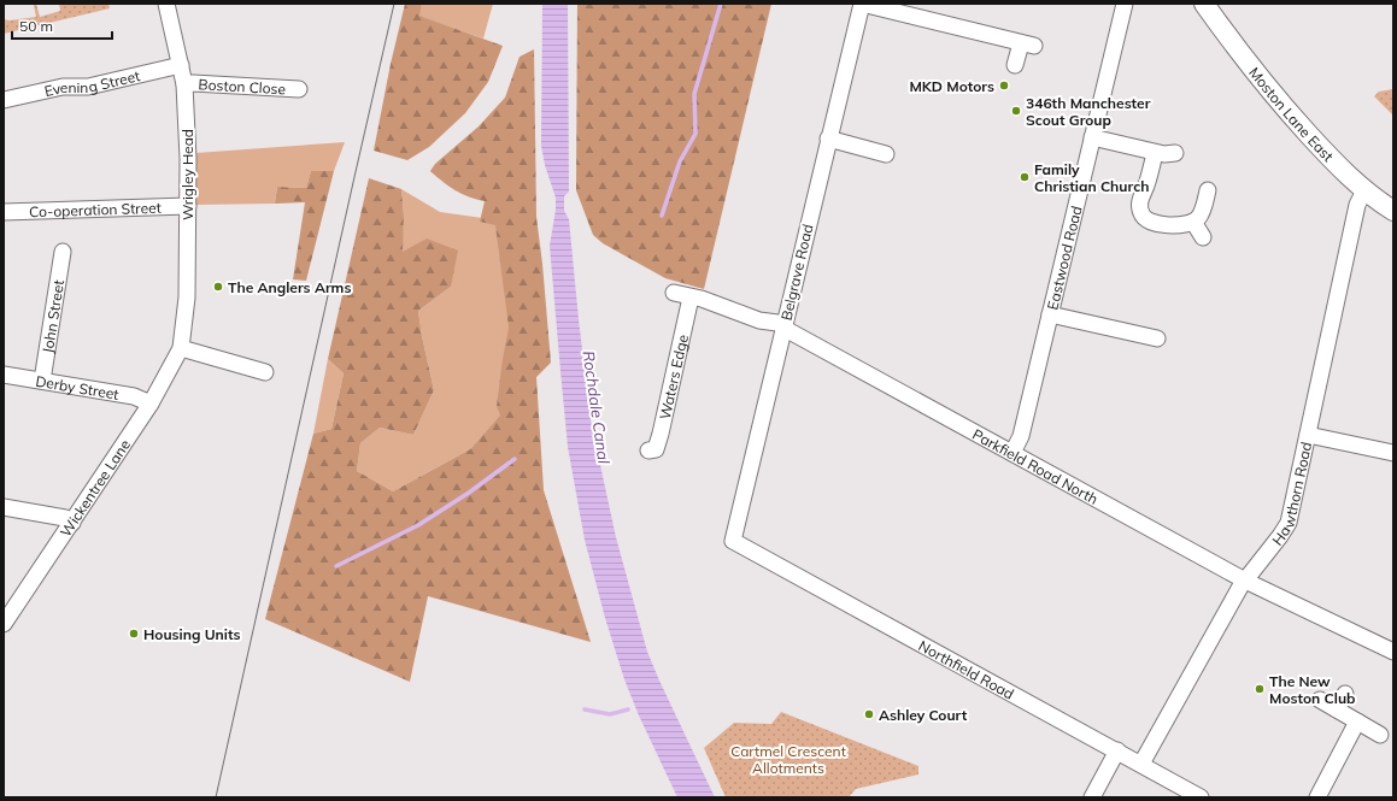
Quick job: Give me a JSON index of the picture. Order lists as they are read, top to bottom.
{
  "streets": {
    "street": [
      "Evening Street",
      "Boston Close",
      "Moston Lane East",
      "Wrigley Head",
      "Co-operation Street",
      "Eastwood Road",
      "Belgrave Road",
      "John Street",
      "Waters Edge",
      "Derby Street",
      "Parkfield Road North",
      "Wickentree Lane",
      "Hawthorn Road",
      "Northfield Road"
    ]
  },
  "crossings": [
    ["Evening Street", "Wrigley Head"],
    ["Boston Close", "Wrigley Head"],
    ["Moston Lane East", "Hawthorn Road"],
    ["Wrigley Head", "Co-operation Street"],
    ["Wrigley Head", "Wickentree Lane"],
    ["Eastwood Road", "Parkfield Road North"],
    ["Belgrave Road", "Parkfield Road North"],
    ["Belgrave Road", "Northfield Road"],
    ["John Street", "Derby Street"],
    ["Waters Edge", "Parkfield Road North"],
    ["Derby Street", "Wickentree Lane"],
    ["Parkfield Road North", "Hawthorn Road"],
    ["Hawthorn Road", "Northfield Road"]
  ],
  "water": ["Rochdale Canal"],
  "parks": ["Cartmel Crescent Allotments"],
  "places": [
    "MKD Motors",
    "346th Manchester Scout Group",
    "Family Christian Church",
    "The Anglers Arms",
    "Housing Units",
    "The New Moston Club",
    "Ashley Court"
  ],
  "scale_bar": "50 m"
}
